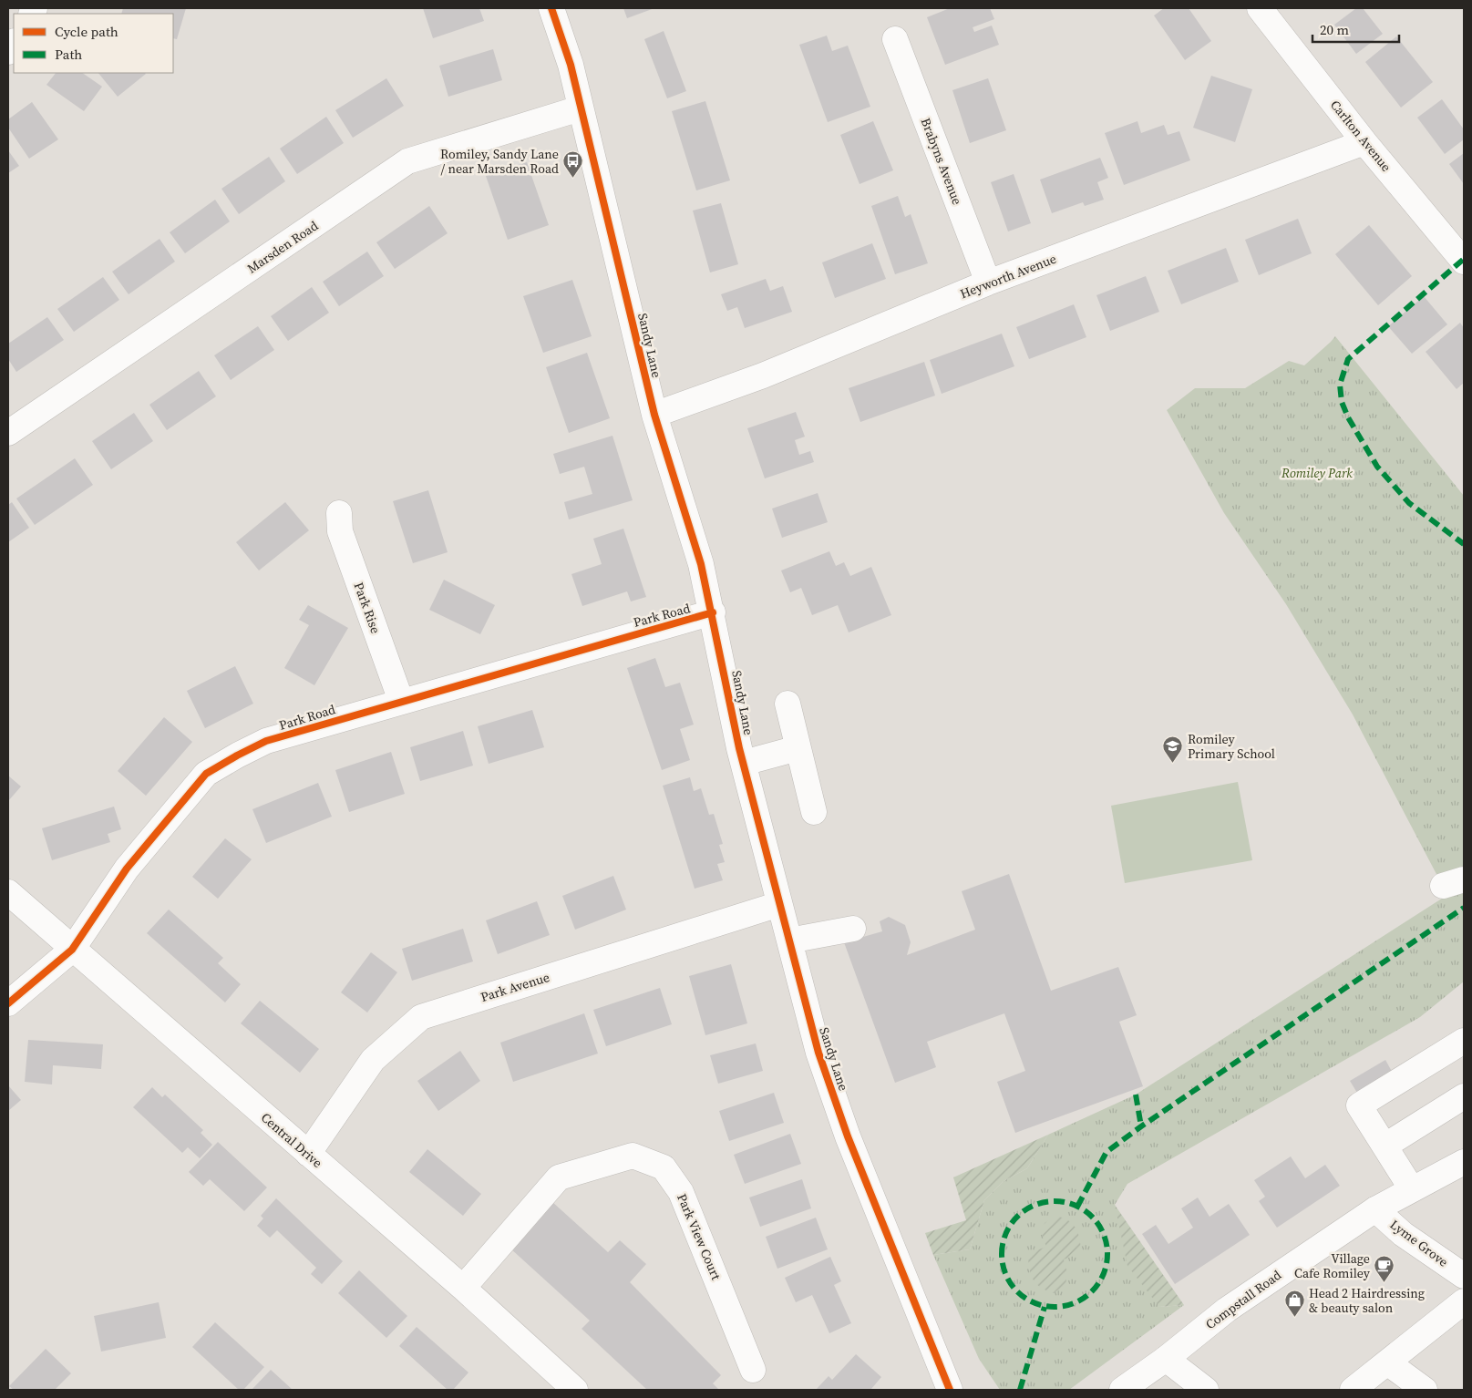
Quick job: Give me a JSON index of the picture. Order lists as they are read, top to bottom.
{
  "streets": {
    "street": [
      "Carlton Avenue",
      "Brabyns Avenue",
      "Marsden Road",
      "Heyworth Avenue",
      "Sandy Lane",
      "Park Rise",
      "Park Road",
      "Park Avenue",
      "Central Drive",
      "Park View Court",
      "Lyme Grove",
      "Compstall Road"
    ]
  },
  "crossings": [
    ["Carlton Avenue", "Heyworth Avenue"],
    ["Brabyns Avenue", "Heyworth Avenue"],
    ["Marsden Road", "Sandy Lane"],
    ["Heyworth Avenue", "Sandy Lane"],
    ["Sandy Lane", "Park Road"],
    ["Sandy Lane", "Park Avenue"],
    ["Park Rise", "Park Road"],
    ["Park Road", "Central Drive"],
    ["Park Avenue", "Central Drive"],
    ["Central Drive", "Park View Court"],
    ["Lyme Grove", "Compstall Road"]
  ],
  "parks": ["Romiley Park"],
  "places": {
    "bus stop": ["Romiley, Sandy Lane / near Marsden Road"],
    "school or university": ["Romiley Primary School"],
    "cafe": ["Village Cafe Romiley"],
    "shop": ["Head 2 Hairdressing & beauty salon"]
  },
  "legend": ["Cycle path", "Path"],
  "scale_bar": "20 m"
}
